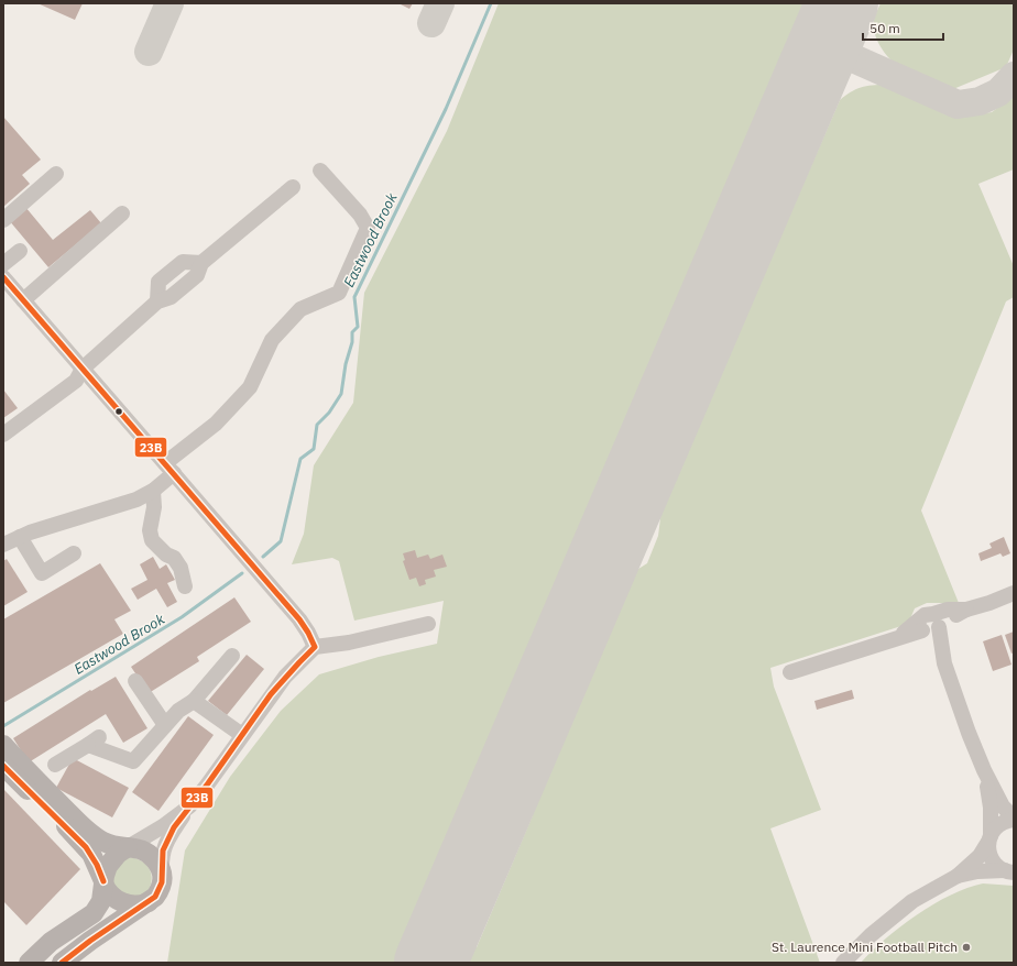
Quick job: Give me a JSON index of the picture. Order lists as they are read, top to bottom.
{
  "water": ["Eastwood Brook"],
  "places": ["St. Laurence Mini Football Pitch"],
  "lines": ["transit line 23B"],
  "scale_bar": "50 m"
}
